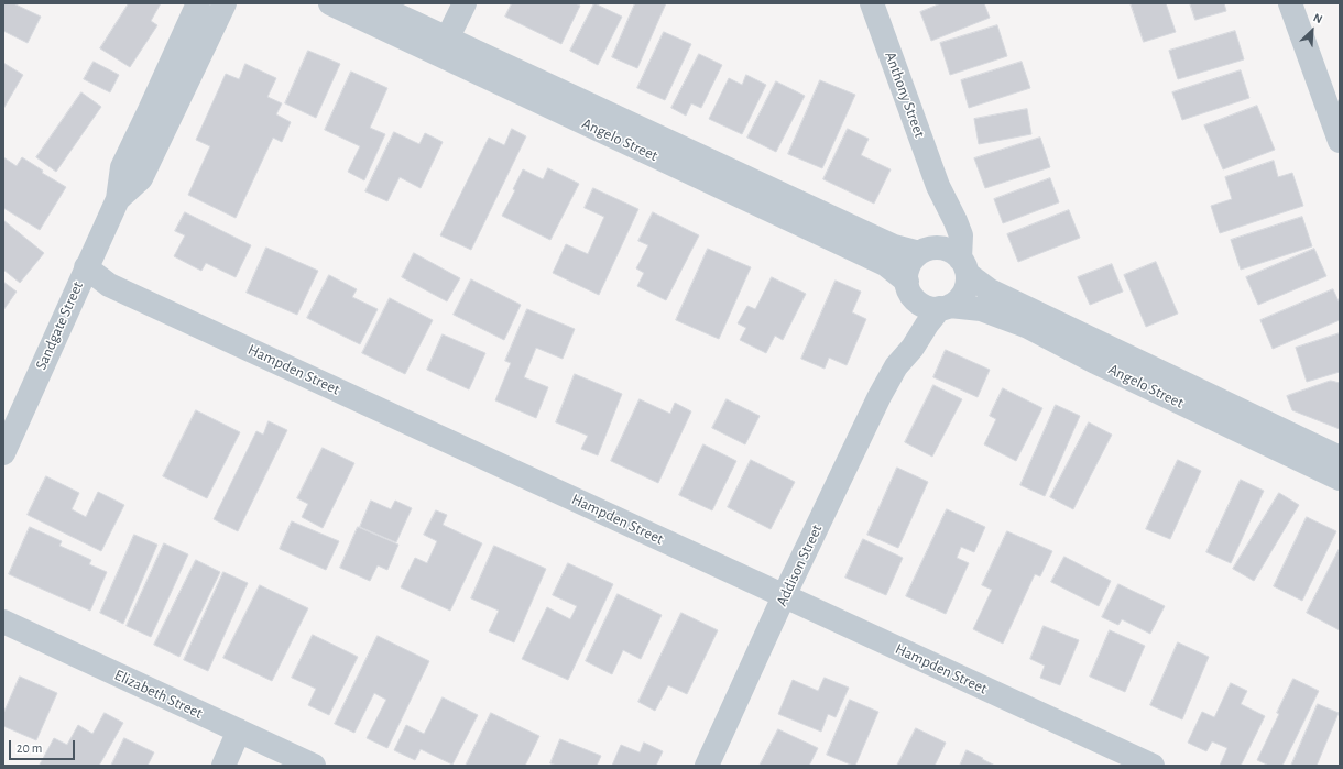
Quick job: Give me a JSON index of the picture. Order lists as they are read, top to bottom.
{
  "streets": {
    "street": [
      "Anthony Street",
      "Angelo Street",
      "Sandgate Street",
      "Hampden Street",
      "Addison Street",
      "Elizabeth Street"
    ]
  },
  "crossings": [
    ["Anthony Street", "Angelo Street"],
    ["Anthony Street", "Addison Street"],
    ["Angelo Street", "Addison Street"],
    ["Sandgate Street", "Hampden Street"],
    ["Hampden Street", "Addison Street"]
  ],
  "scale_bar": "20 m",
  "north": "top right"
}
